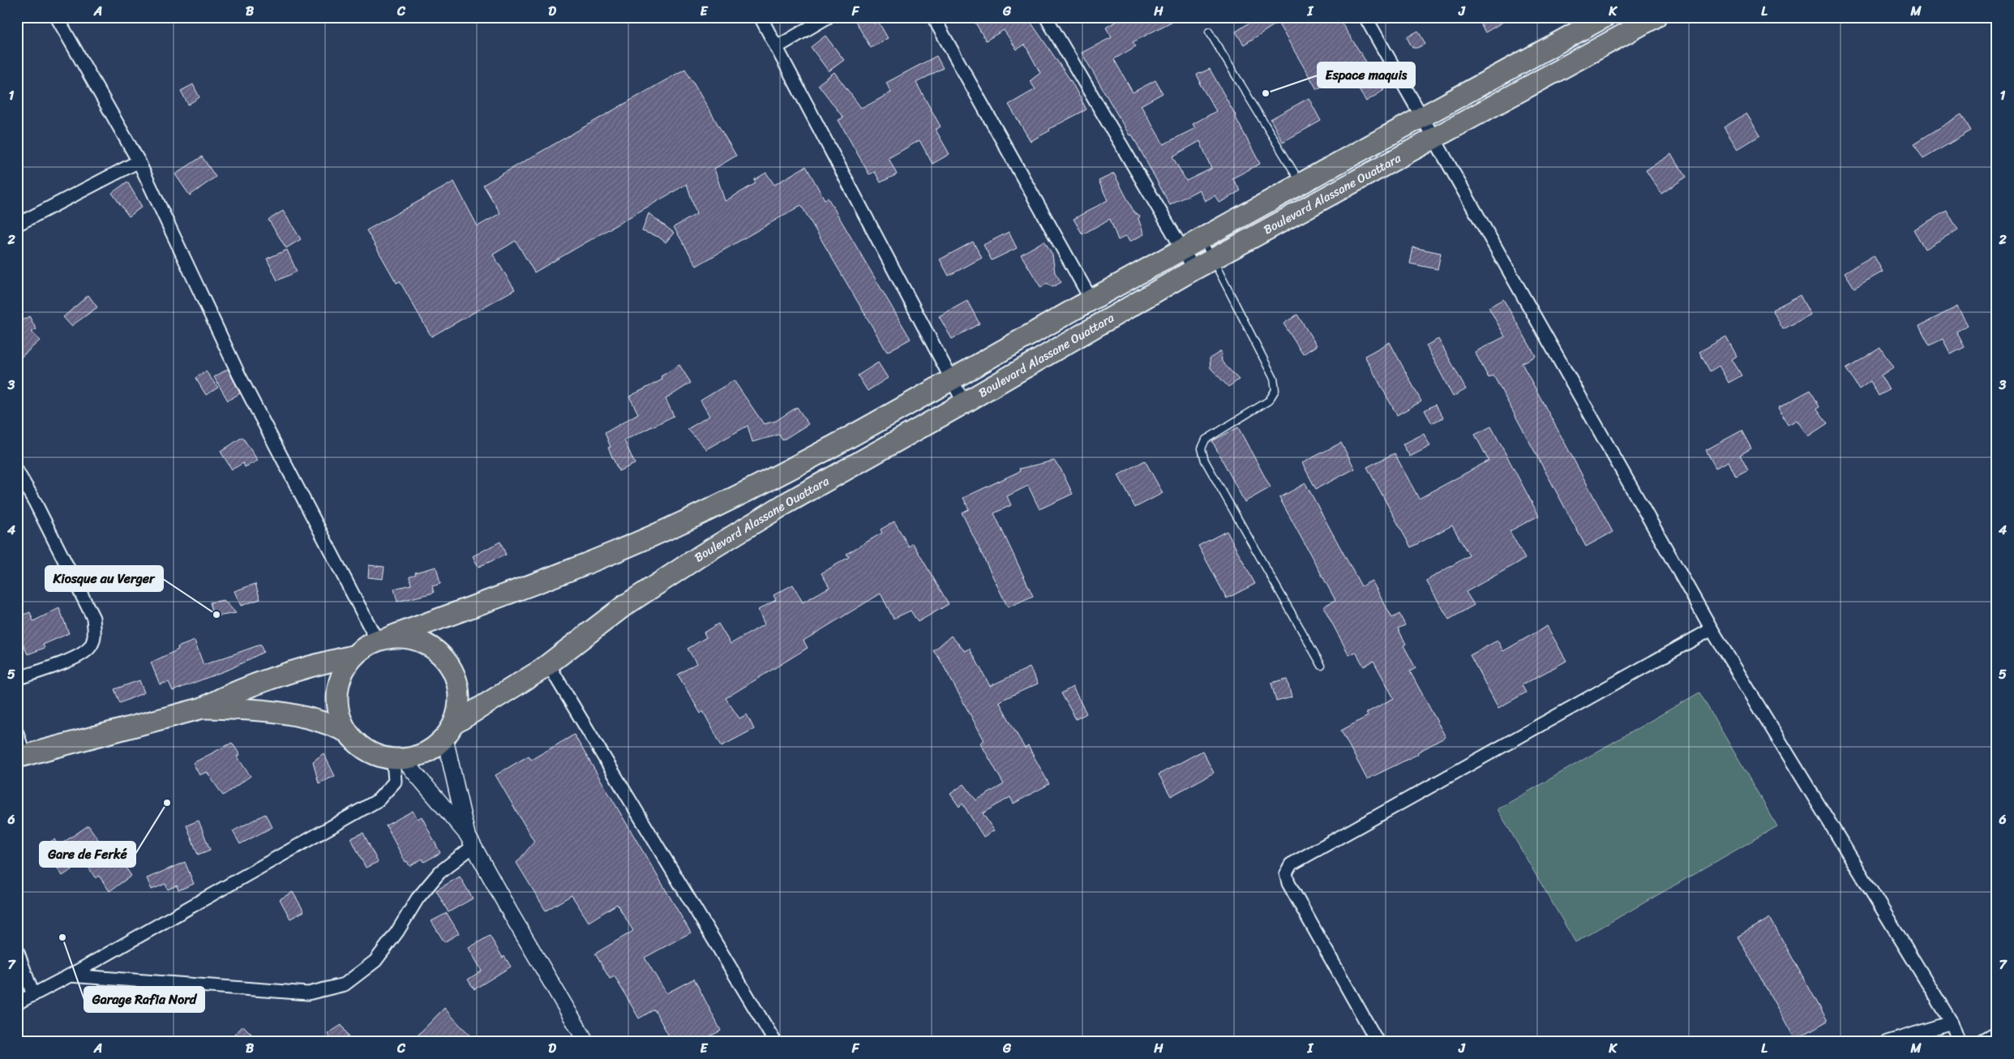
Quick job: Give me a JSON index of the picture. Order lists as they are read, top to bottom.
{
  "streets": {
    "main road": ["Boulevard Alassane Ouattara"]
  },
  "places": [
    "Espace maquis",
    "Kiosque au Verger",
    "Gare de Ferké",
    "Garage Rafia Nord"
  ],
  "grid": {
    "columns": [
      "A",
      "B",
      "C",
      "D",
      "E",
      "F",
      "G",
      "H",
      "I",
      "J",
      "K",
      "L",
      "M"
    ],
    "rows": [
      "1",
      "2",
      "3",
      "4",
      "5",
      "6",
      "7"
    ]
  }
}
